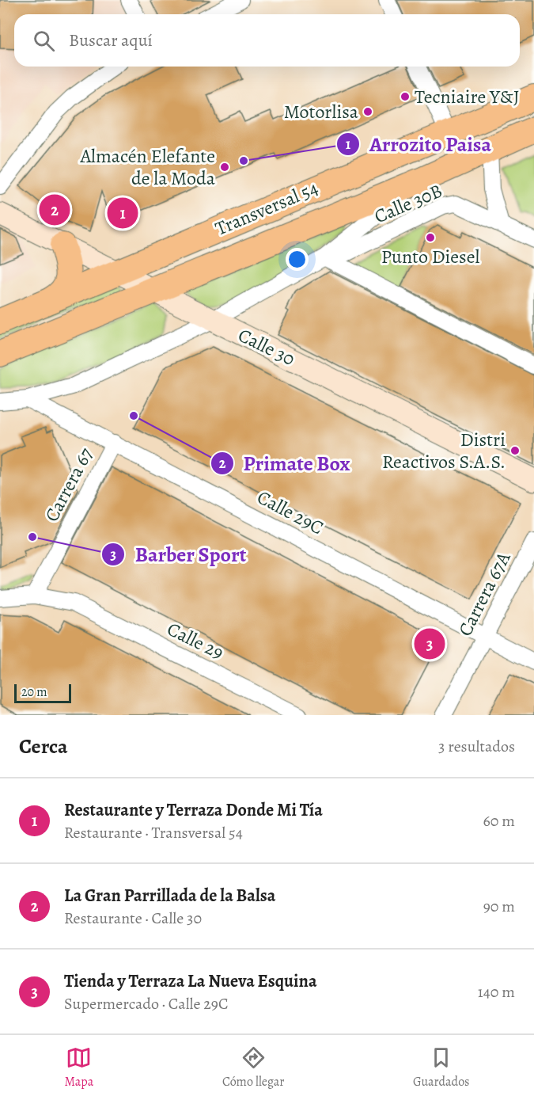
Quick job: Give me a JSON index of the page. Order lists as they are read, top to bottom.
{
  "streets": {
    "main road": ["Transversal 54"],
    "street": [
      "Calle 30B",
      "Calle 30",
      "Carrera 67",
      "Calle 29C",
      "Carrera 67A",
      "Calle 29"
    ]
  },
  "crossings": [
    ["Calle 30B", "Transversal 54"],
    ["Transversal 54", "Calle 30"],
    ["Transversal 54", "Calle 29C"],
    ["Carrera 67", "Calle 29C"],
    ["Carrera 67", "Calle 29"],
    ["Calle 29C", "Carrera 67A"]
  ],
  "places": [
    "Tecniaire Y&J",
    "Motorlisa",
    "Arrozito Paisa",
    "Almacén Elefante de la Moda",
    "Punto Diesel",
    "Primate Box",
    "Distri Reactivos S.A.S.",
    "Barber Sport"
  ],
  "scale_bar": "20 m",
  "page": {
    "search": "Buscar aquí",
    "pins": ["2", "1", "3"],
    "scale": "20 m",
    "heading": ["Cerca", "3 resultados"],
    "list": [
      {
        "mark": "1",
        "name": "Restaurante y Terraza Donde Mi Tía",
        "note": "Restaurante · Transversal 54",
        "value": "60 m"
      },
      {
        "mark": "2",
        "name": "La Gran Parrillada de la Balsa",
        "note": "Restaurante · Calle 30",
        "value": "90 m"
      },
      {
        "mark": "3",
        "name": "Tienda y Terraza La Nueva Esquina",
        "note": "Supermercado · Calle 29C",
        "value": "140 m"
      }
    ],
    "nav": ["Mapa", "Cómo llegar", "Guardados"]
  }
}
